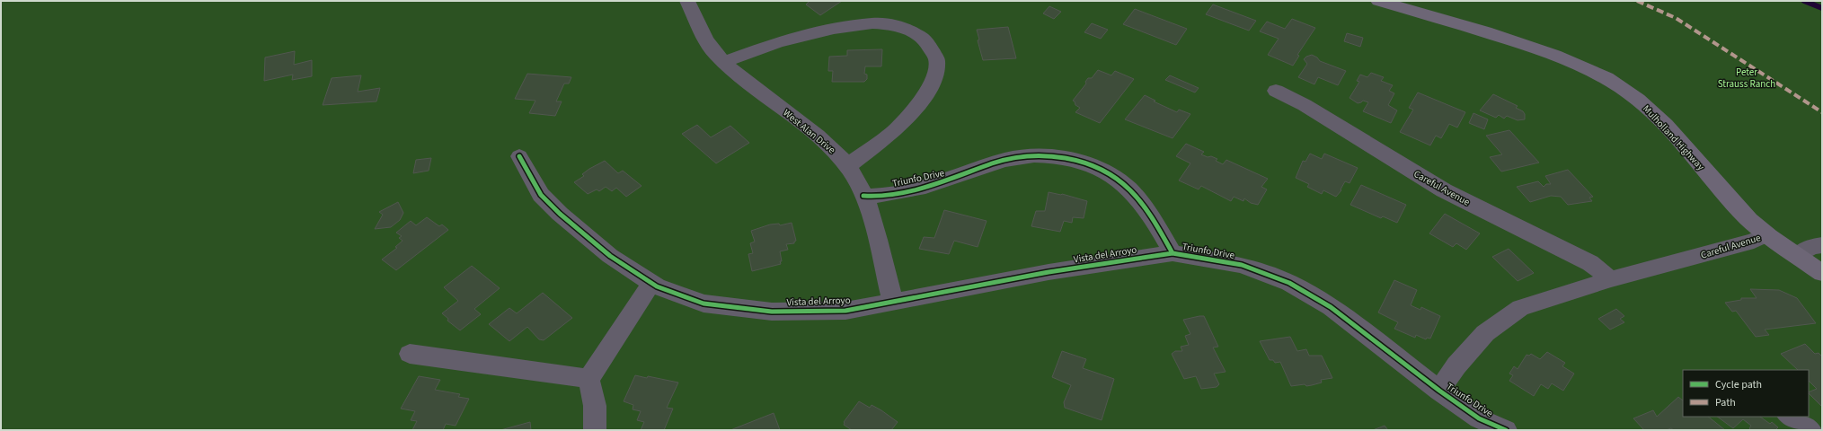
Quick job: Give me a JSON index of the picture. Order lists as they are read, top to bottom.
{
  "streets": {
    "main road": ["Mulholland Highway"],
    "street": [
      "West Alan Drive",
      "Triunfo Drive",
      "Careful Avenue",
      "Vista del Arroyo"
    ]
  },
  "crossings": [
    ["West Alan Drive", "Triunfo Drive"],
    ["West Alan Drive", "Vista del Arroyo"],
    ["Mulholland Highway", "Careful Avenue"],
    ["Triunfo Drive", "Careful Avenue"],
    ["Triunfo Drive", "Vista del Arroyo"]
  ],
  "parks": ["Peter Strauss Ranch"],
  "legend": ["Cycle path", "Path"]
}
